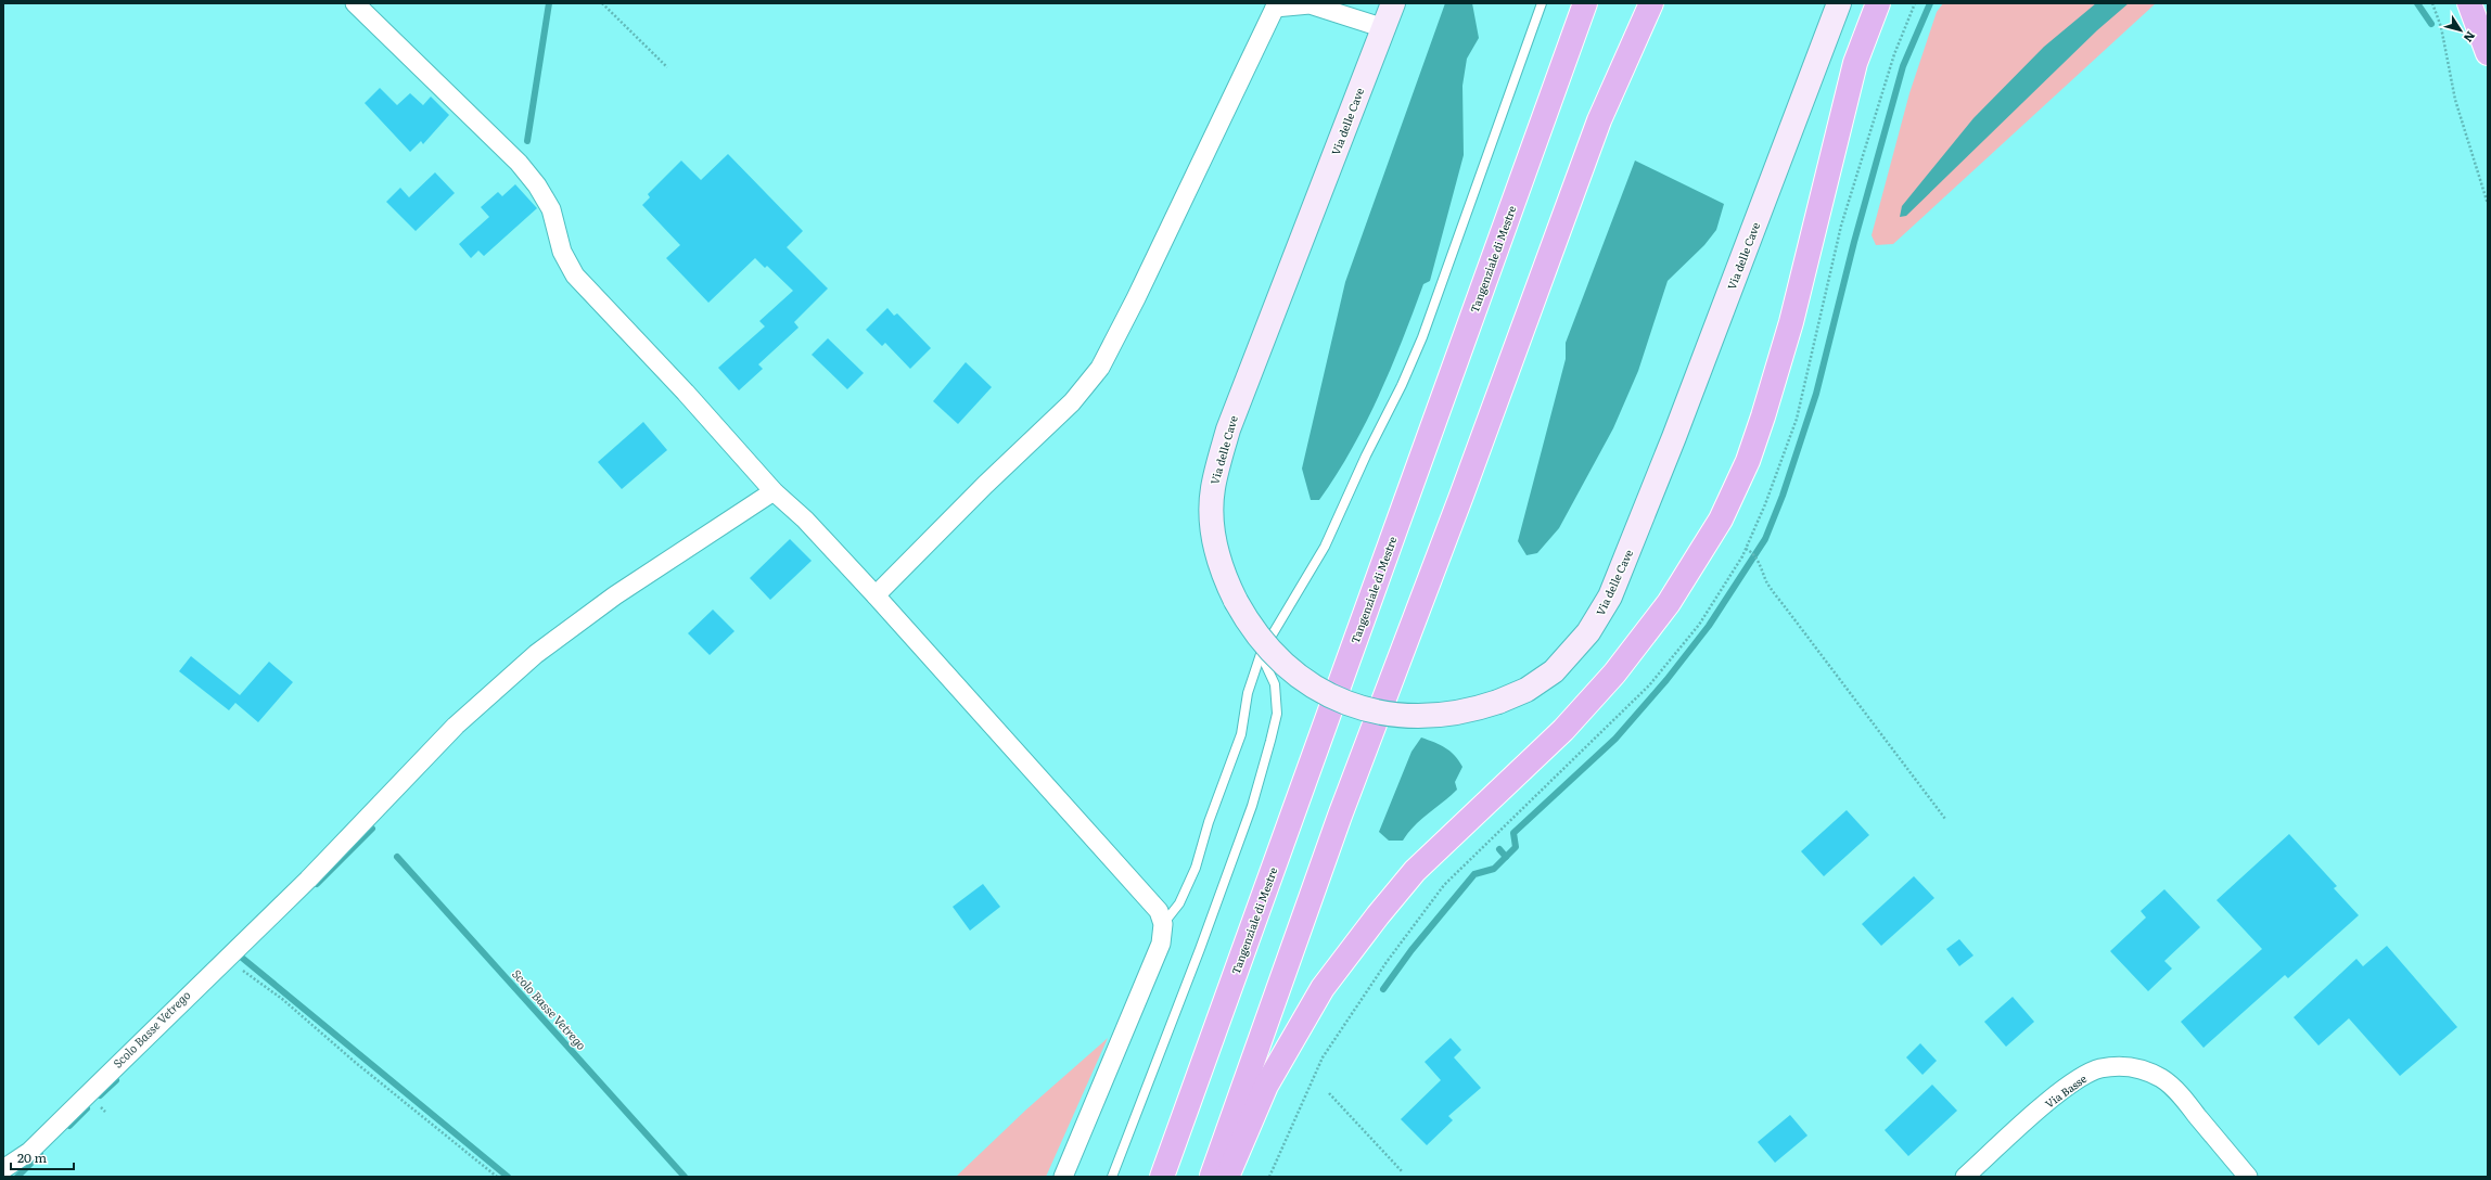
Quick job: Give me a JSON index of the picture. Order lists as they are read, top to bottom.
{
  "streets": {
    "highway": ["Tangenziale di Mestre"],
    "main road": ["Via delle Cave"],
    "street": ["Via Basse"]
  },
  "water": ["Scolo Basse Vetrego"],
  "scale_bar": "20 m",
  "north": "bottom right"
}
